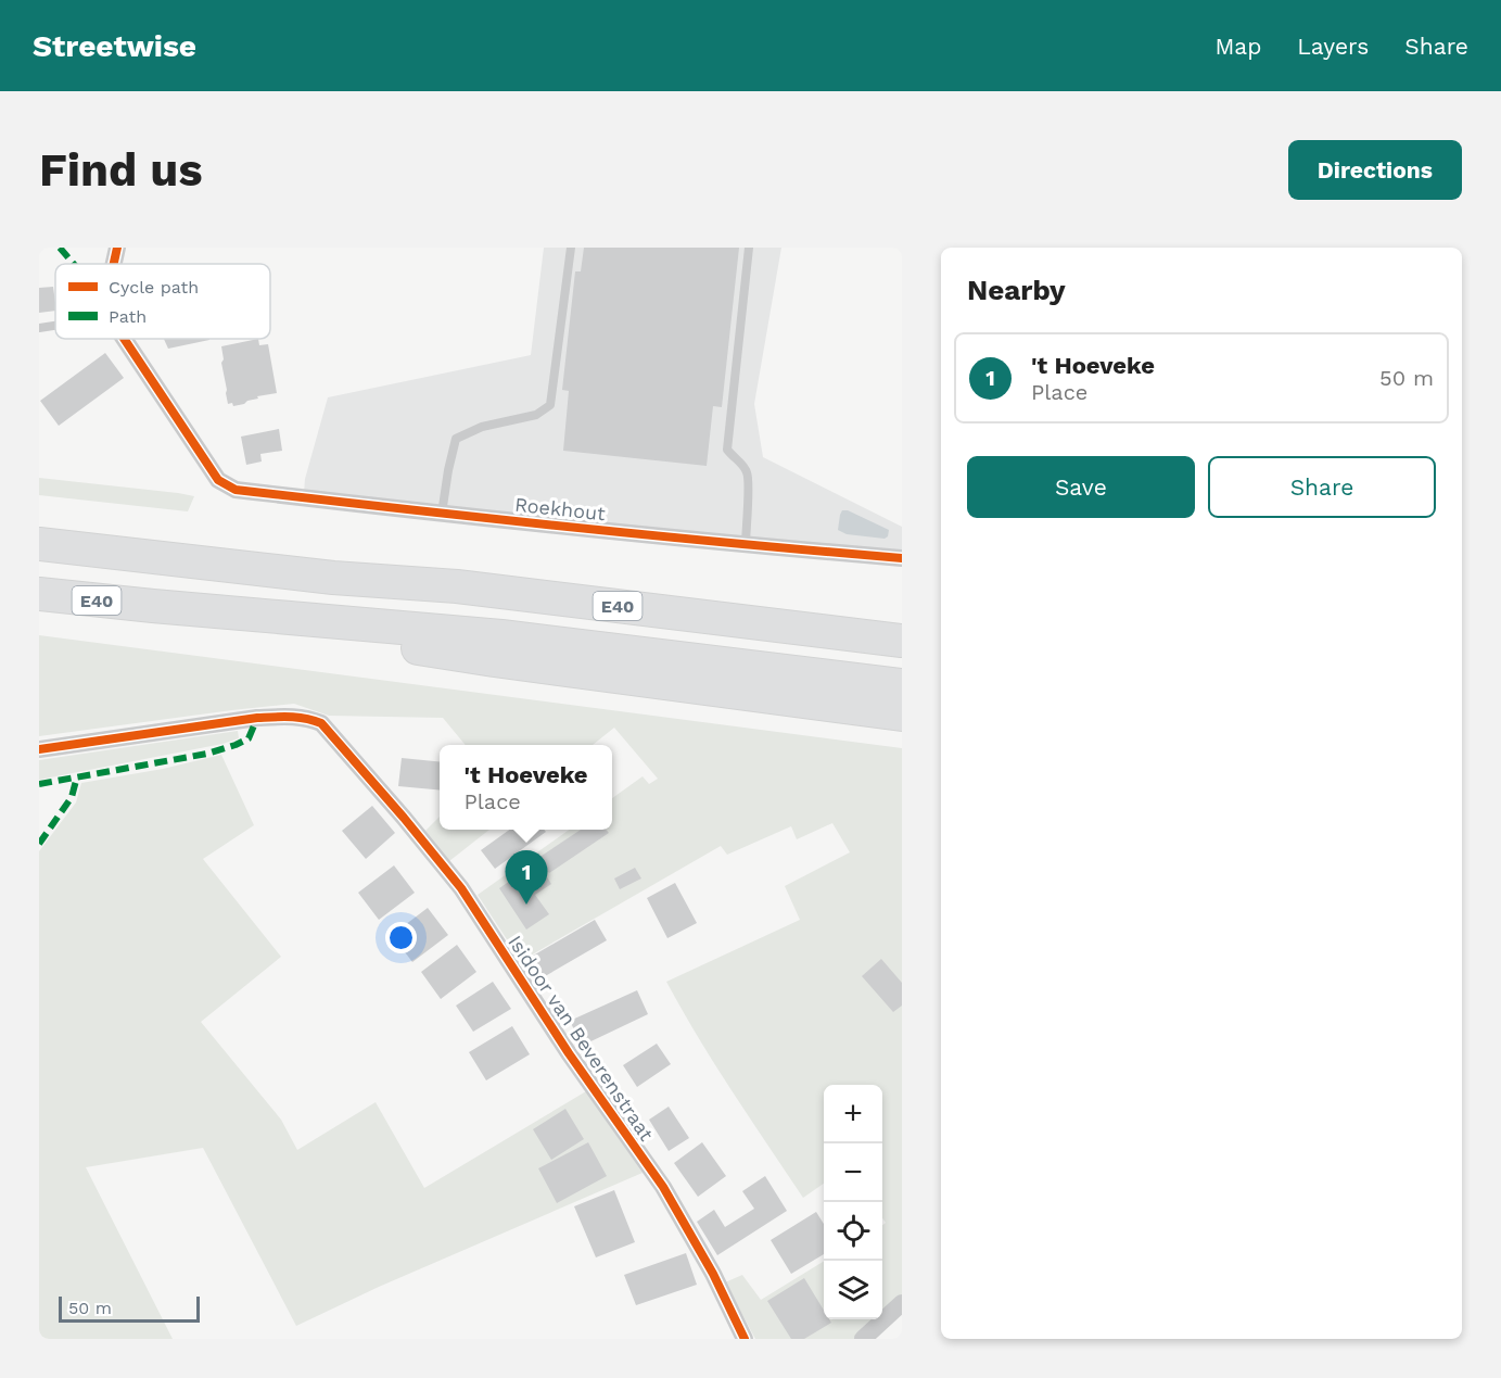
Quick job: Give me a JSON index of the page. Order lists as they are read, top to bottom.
{
  "streets": {
    "highway": ["E40"],
    "street": ["Roekhout", "Isidoor van Beverenstraat"]
  },
  "legend": ["Cycle path", "Path"],
  "scale_bar": "50 m",
  "page": {
    "header": "Streetwise",
    "nav": ["Map", "Layers", "Share"],
    "buttons": [
      "Directions",
      ["Save", "Share"]
    ],
    "title": "Find us",
    "heading": "Nearby",
    "list": [
      {
        "mark": "1",
        "name": "'t Hoeveke",
        "note": "Place",
        "value": "50 m"
      }
    ],
    "popup": ["'t Hoeveke", "Place"],
    "pins": "1",
    "map_buttons": ["+", "−"],
    "scale": "50 m"
  }
}
